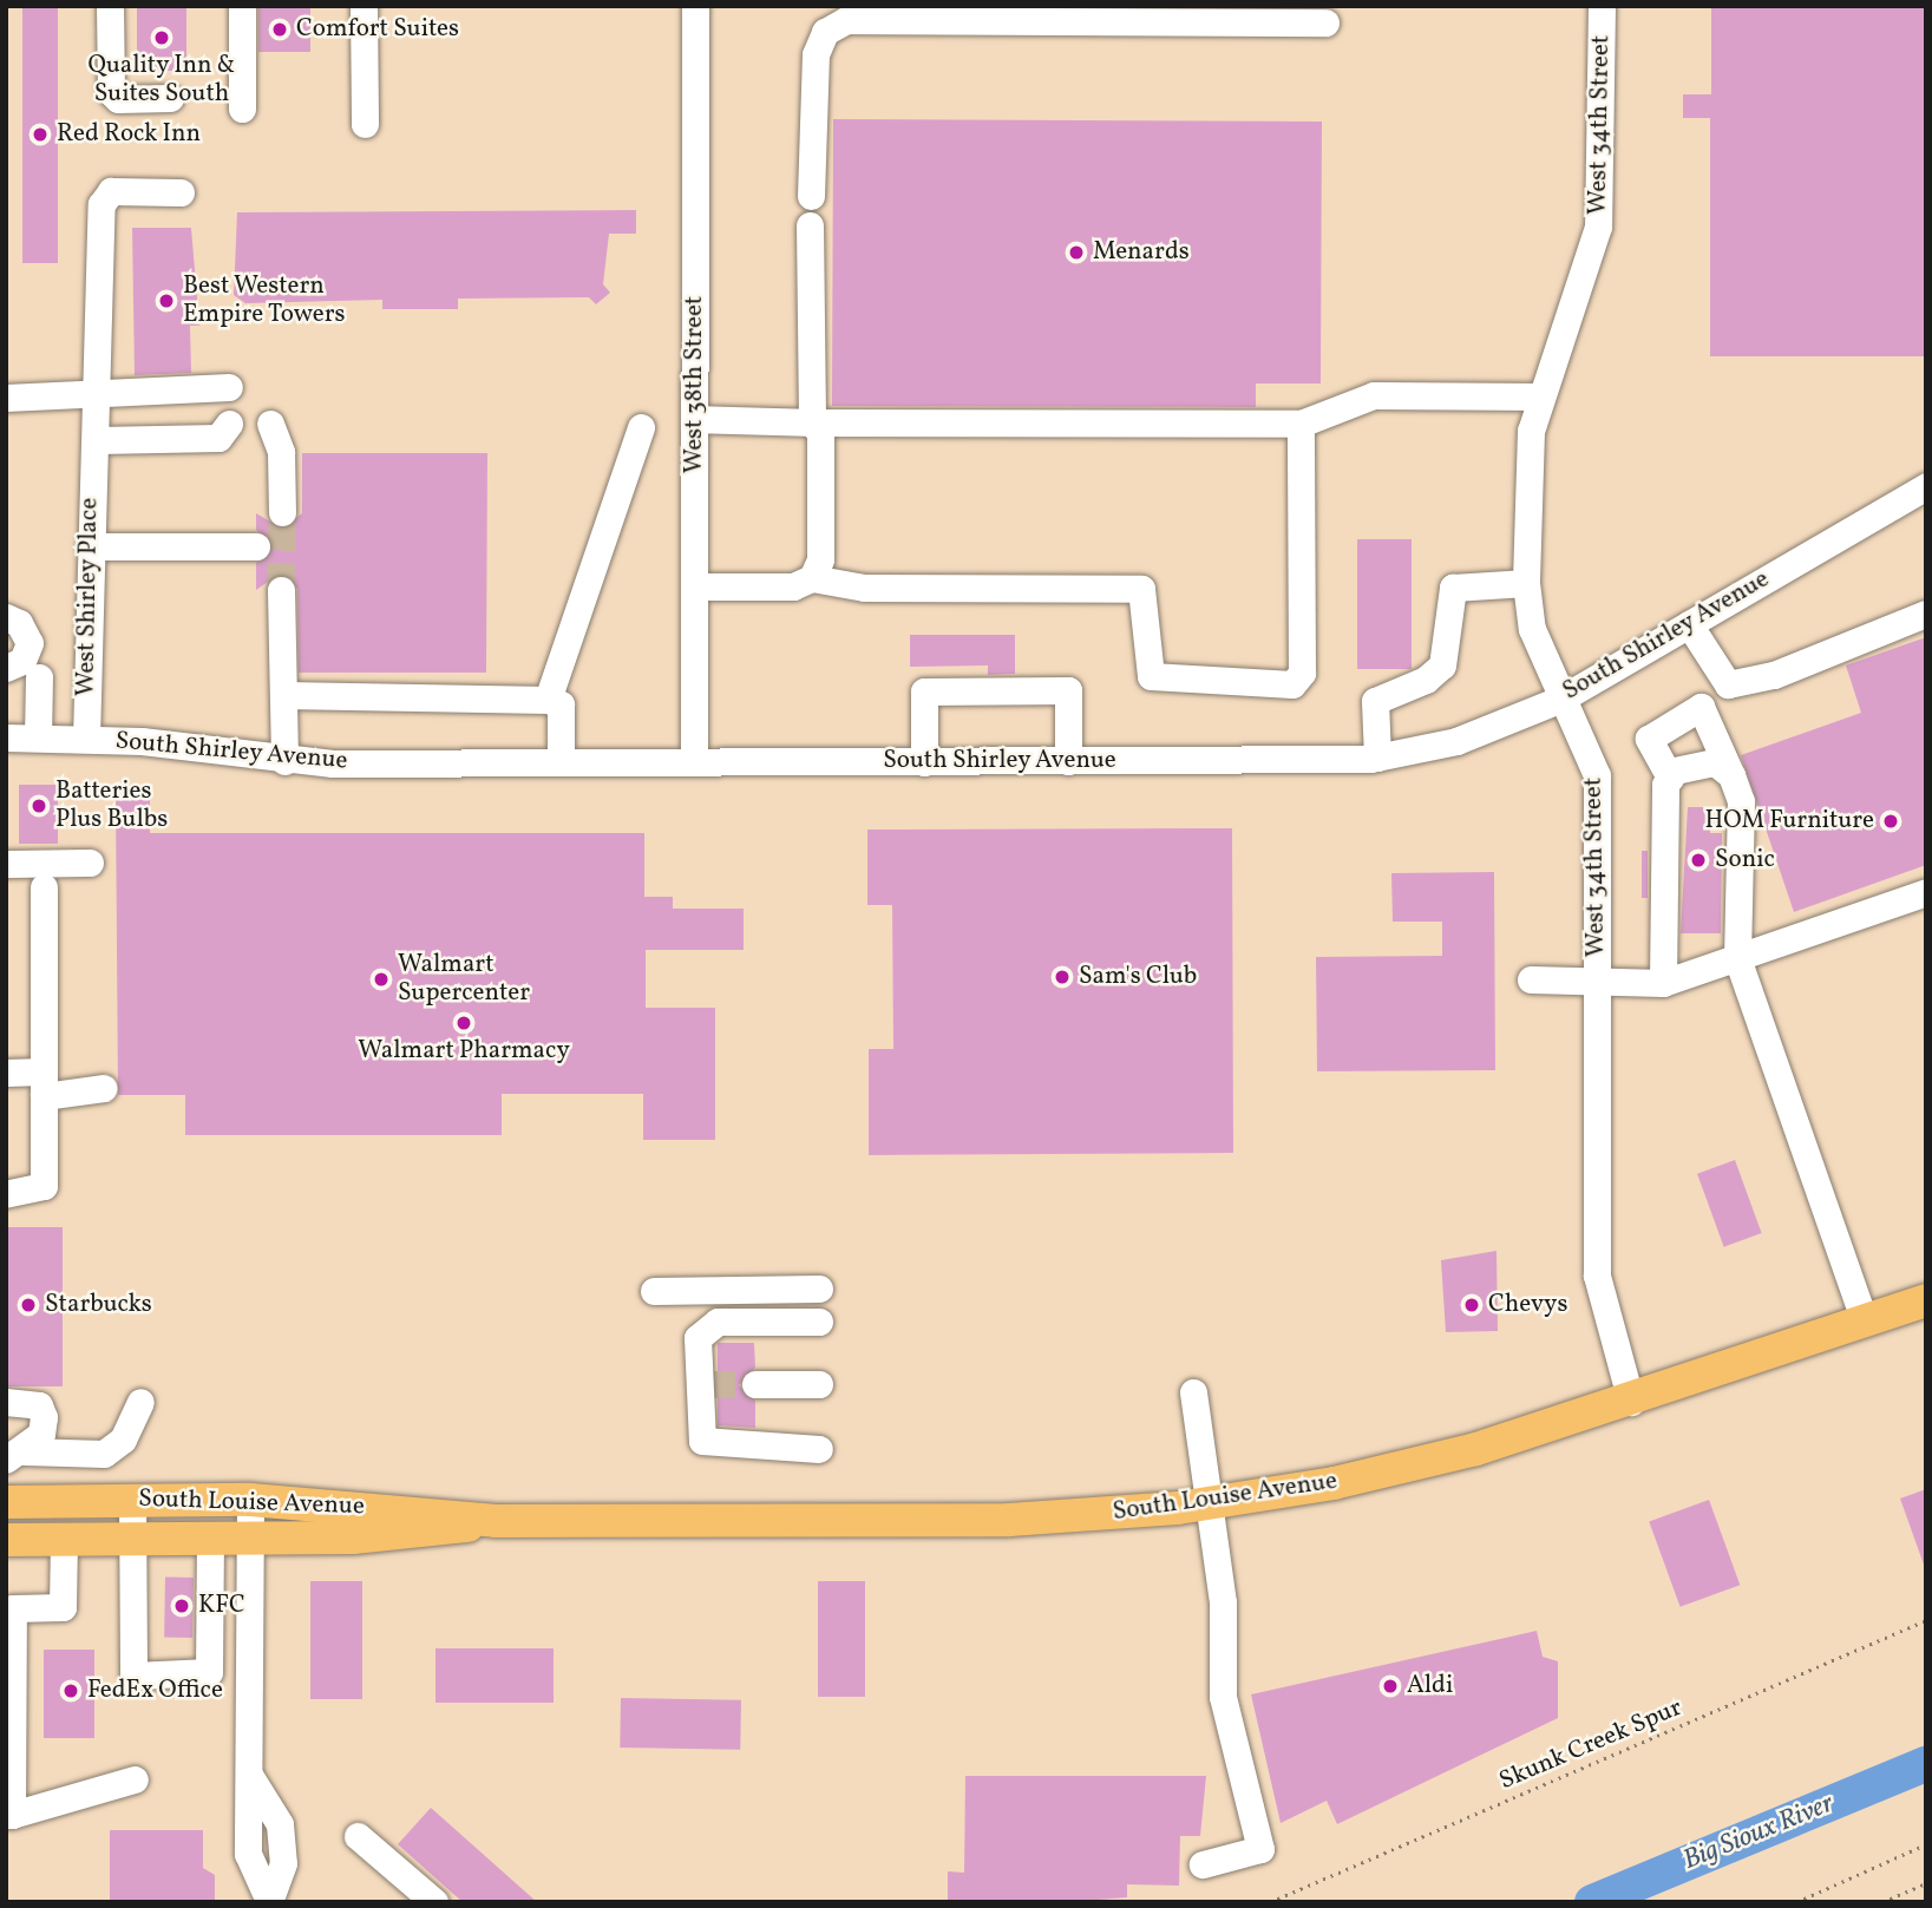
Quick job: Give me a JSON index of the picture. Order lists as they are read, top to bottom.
{
  "streets": {
    "main road": ["South Louise Avenue"],
    "street": [
      "West 34th Street",
      "West 38th Street",
      "West Shirley Place",
      "South Shirley Avenue"
    ],
    "path": ["Skunk Creek Spur"]
  },
  "crossings": [
    ["West 34th Street", "South Shirley Avenue"],
    ["West 34th Street", "South Louise Avenue"],
    ["West 38th Street", "South Shirley Avenue"],
    ["West Shirley Place", "South Shirley Avenue"]
  ],
  "water": ["Big Sioux River"],
  "places": [
    "Comfort Suites",
    "Quality Inn & Suites South",
    "Red Rock Inn",
    "Menards",
    "Best Western Empire Towers",
    "Batteries Plus Bulbs",
    "HOM Furniture",
    "Sonic",
    "Sam's Club",
    "Walmart Supercenter",
    "Walmart Pharmacy",
    "Starbucks",
    "Chevys",
    "KFC",
    "Aldi",
    "FedEx Office"
  ]
}
